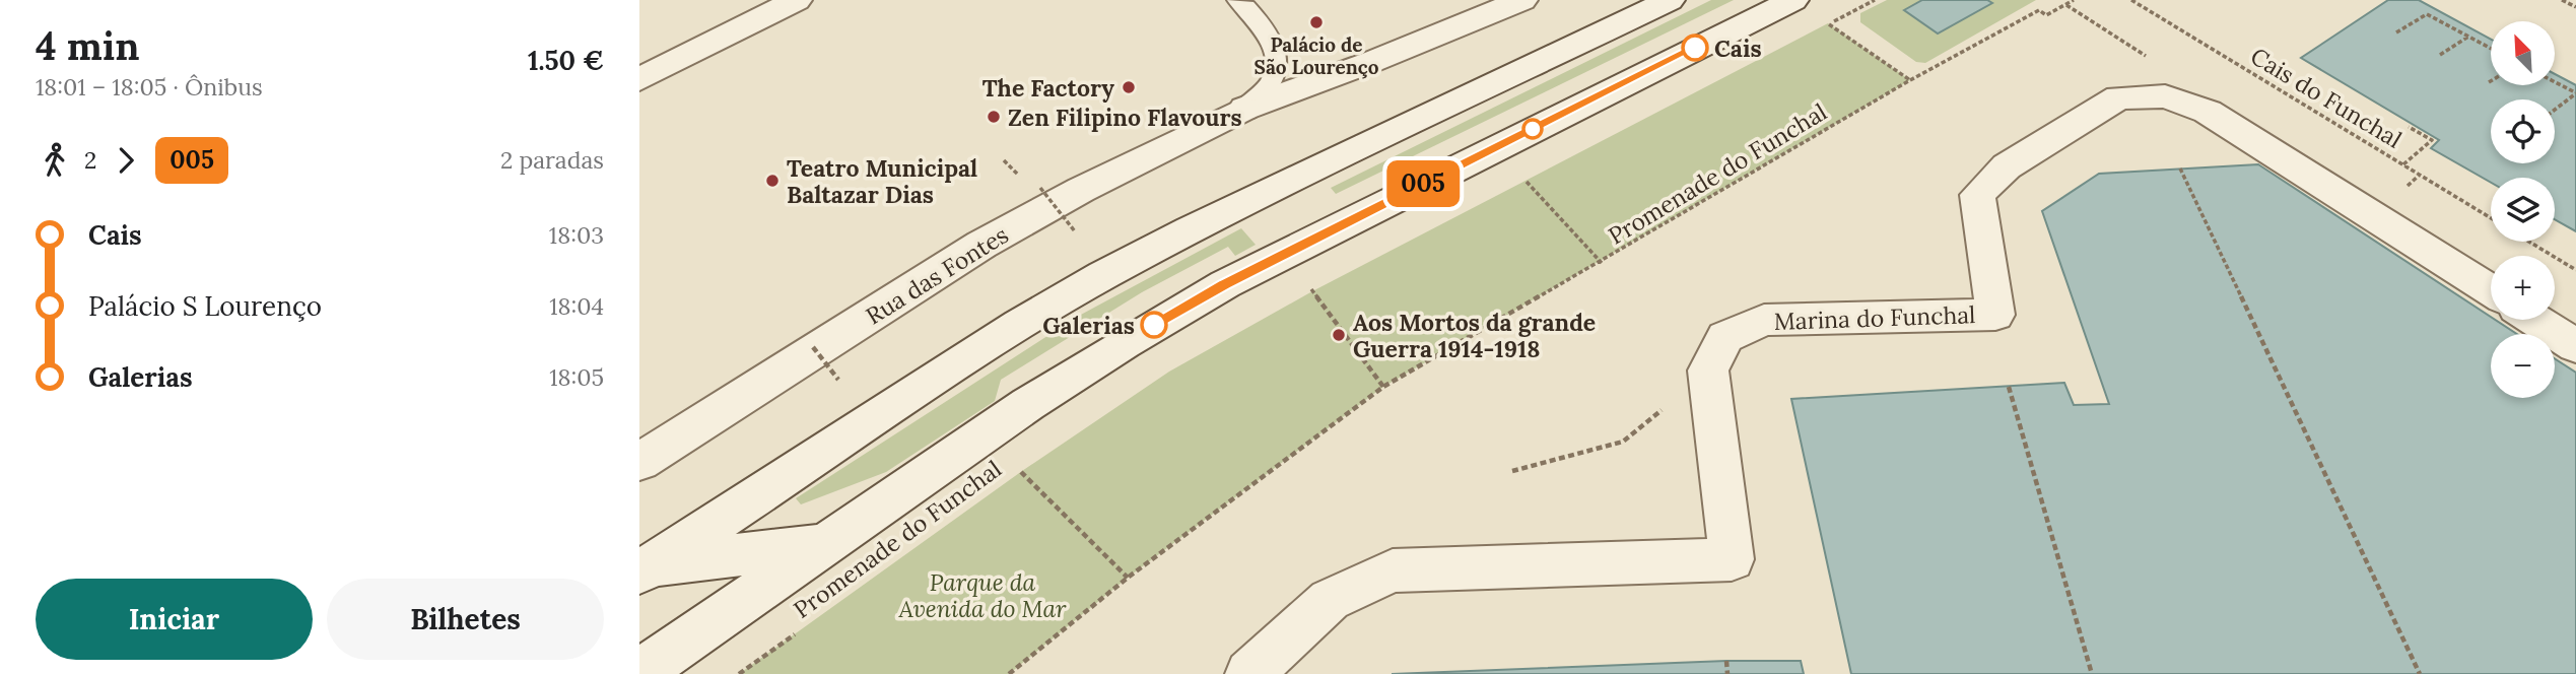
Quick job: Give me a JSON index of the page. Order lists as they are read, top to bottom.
{
  "streets": {
    "street": ["Rua das Fontes", "Marina do Funchal"],
    "path": ["Cais do Funchal", "Promenade do Funchal"]
  },
  "parks": ["Parque da Avenida do Mar"],
  "places": [
    "Palácio de São Lourenço",
    "Cais",
    "The Factory",
    "Zen Filipino Flavours",
    "Teatro Municipal Baltazar Dias",
    "Galerias",
    "Aos Mortos da grande Guerra 1914-1918"
  ],
  "lines": ["bus line 005"],
  "north": "top left",
  "page": {
    "heading": ["4 min", "18:01 – 18:05 · Ônibus", "1.50 €"],
    "on_map": "005",
    "map_buttons": ["+", "−"],
    "legs": ["2", "005", "2 paradas"],
    "list": [
      {
        "name": "Cais",
        "value": "18:03"
      },
      {
        "name": "Palácio S Lourenço",
        "value": "18:04"
      },
      {
        "name": "Galerias",
        "value": "18:05"
      }
    ],
    "buttons": ["Iniciar", "Bilhetes"]
  }
}
